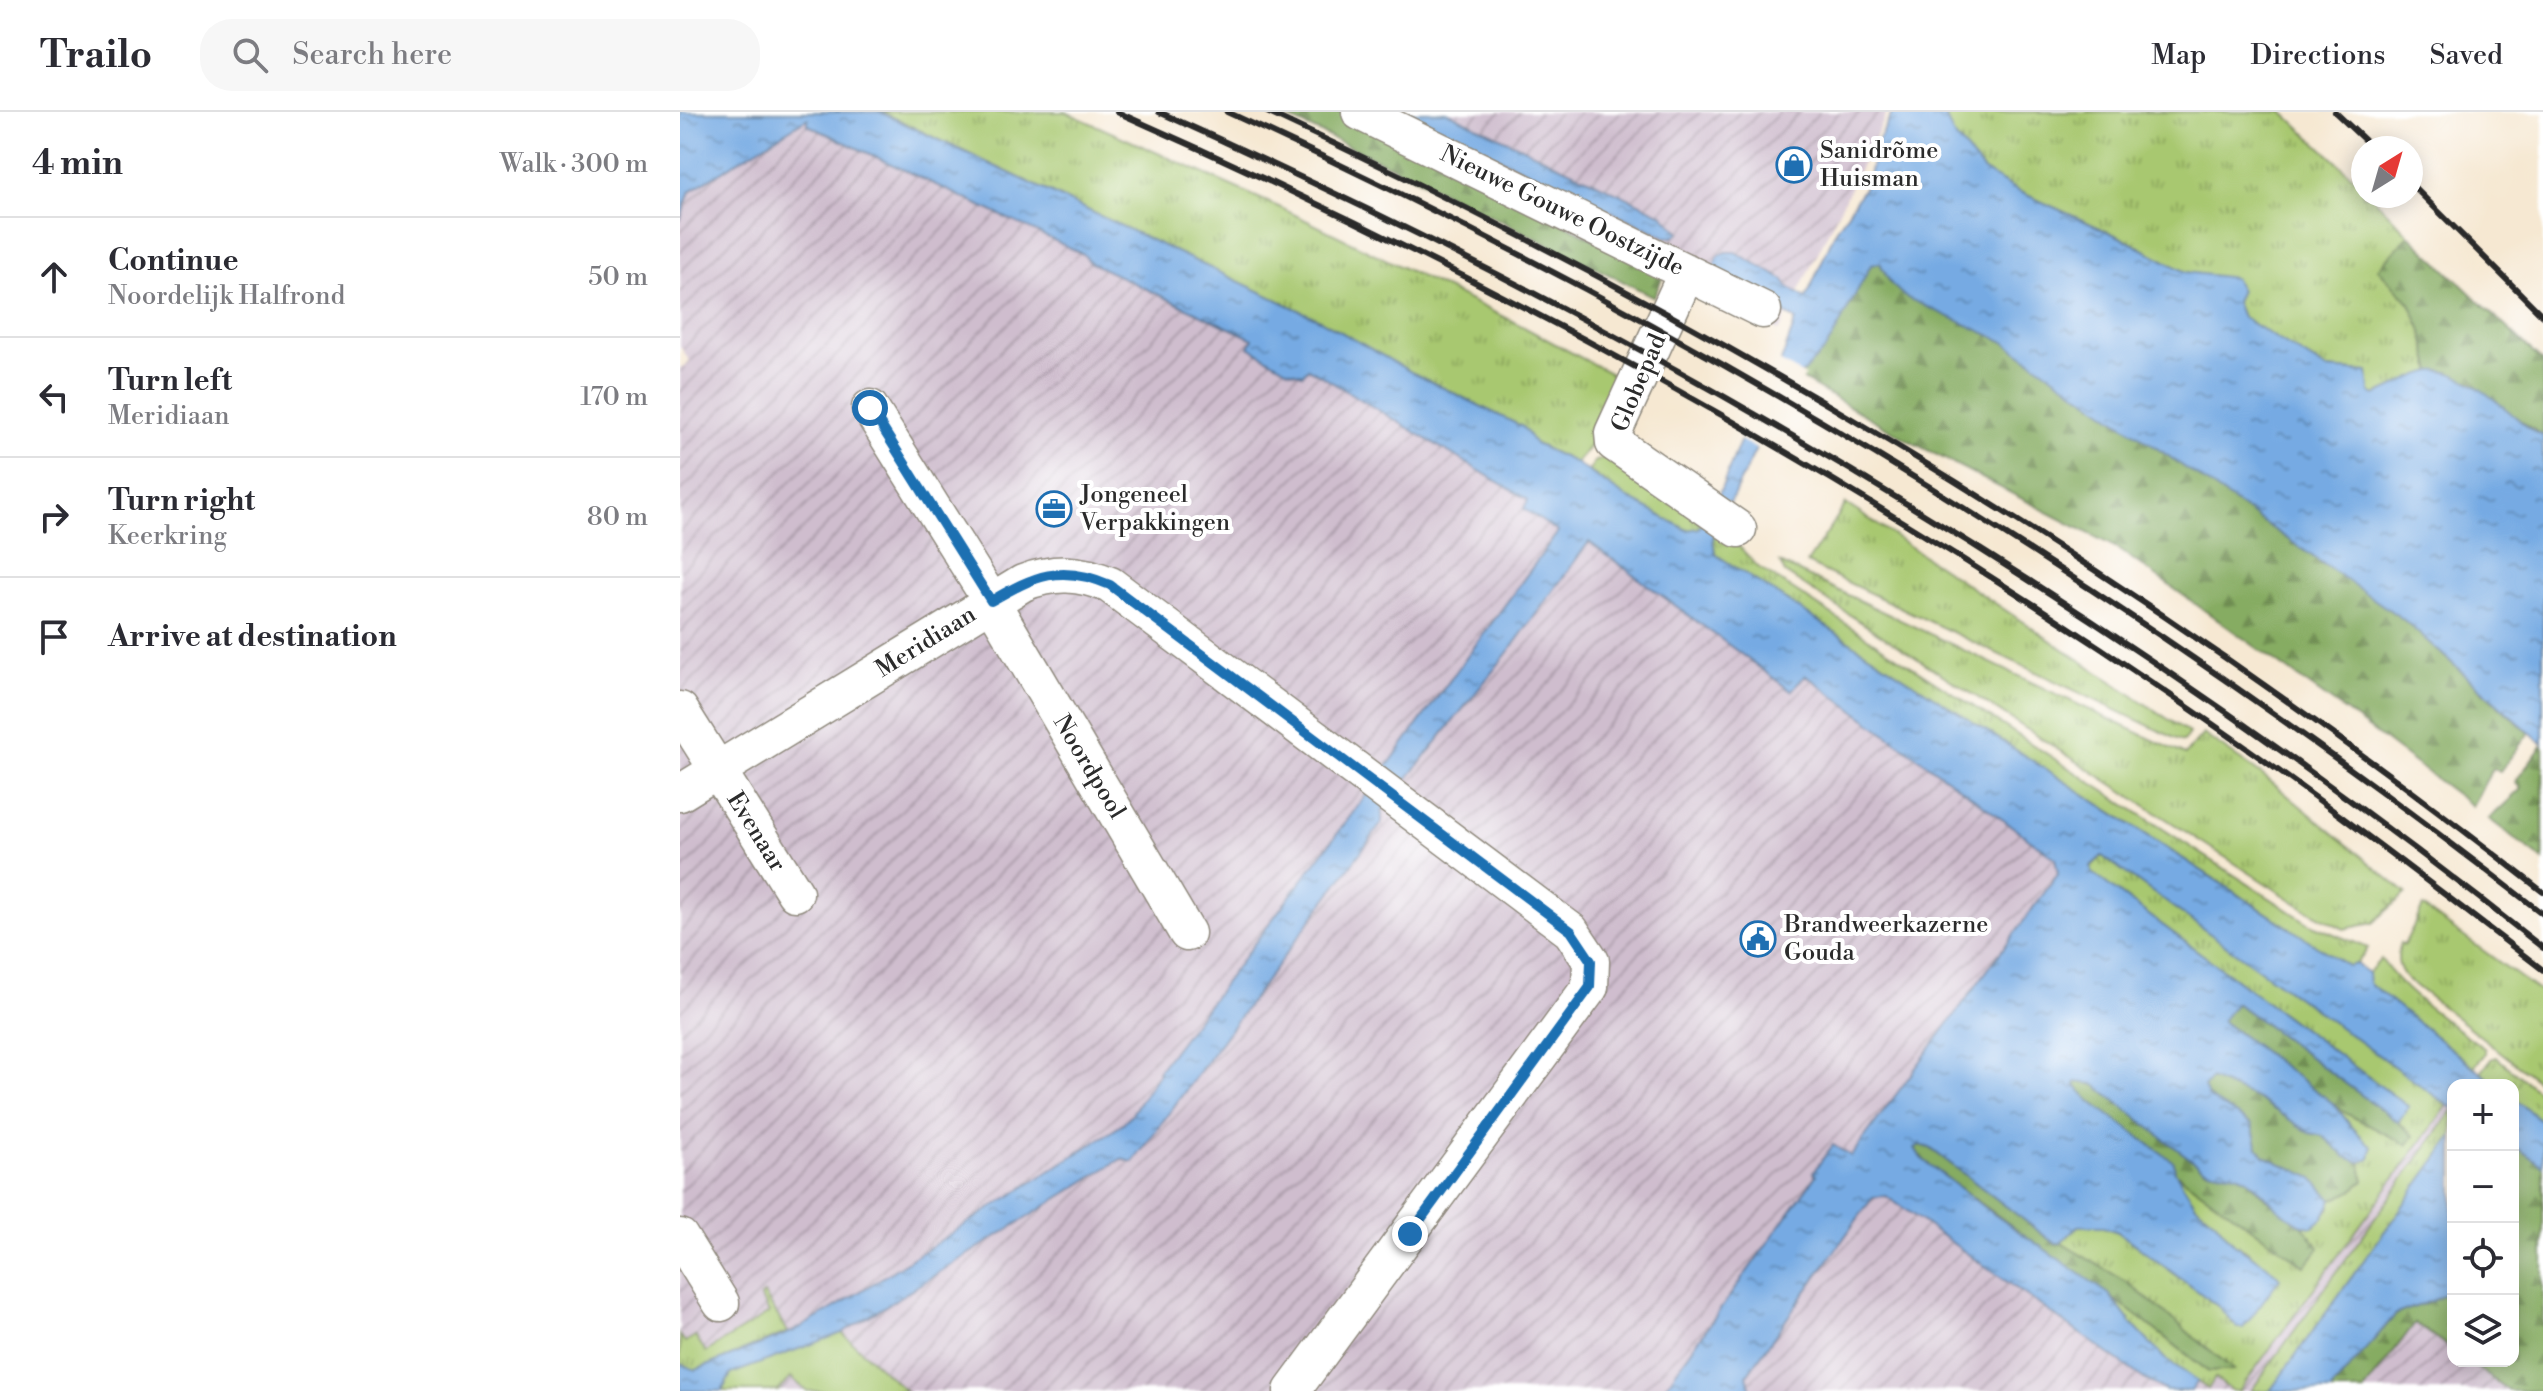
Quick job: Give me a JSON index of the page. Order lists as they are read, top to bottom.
{
  "streets": {
    "street": [
      "Nieuwe Gouwe Oostzijde",
      "Globepad",
      "Meridiaan",
      "Noordpool",
      "Evenaar"
    ]
  },
  "crossings": [
    ["Nieuwe Gouwe Oostzijde", "Globepad"],
    ["Meridiaan", "Noordpool"],
    ["Meridiaan", "Evenaar"]
  ],
  "places": {
    "shop": ["Sanidrõme Huisman"],
    "office": ["Jongeneel Verpakkingen"],
    "public building": ["Brandweerkazerne Gouda"]
  },
  "north": "top right",
  "page": {
    "header": "Trailo",
    "search": "Search here",
    "nav": ["Map", "Directions", "Saved"],
    "heading": ["4 min", "Walk · 300 m"],
    "list": [
      ["Continue", "Noordelijk Halfrond", "50 m"],
      ["Turn left", "Meridiaan", "170 m"],
      ["Turn right", "Keerkring", "80 m"],
      "Arrive at destination"
    ],
    "map_buttons": ["+", "−"]
  }
}
